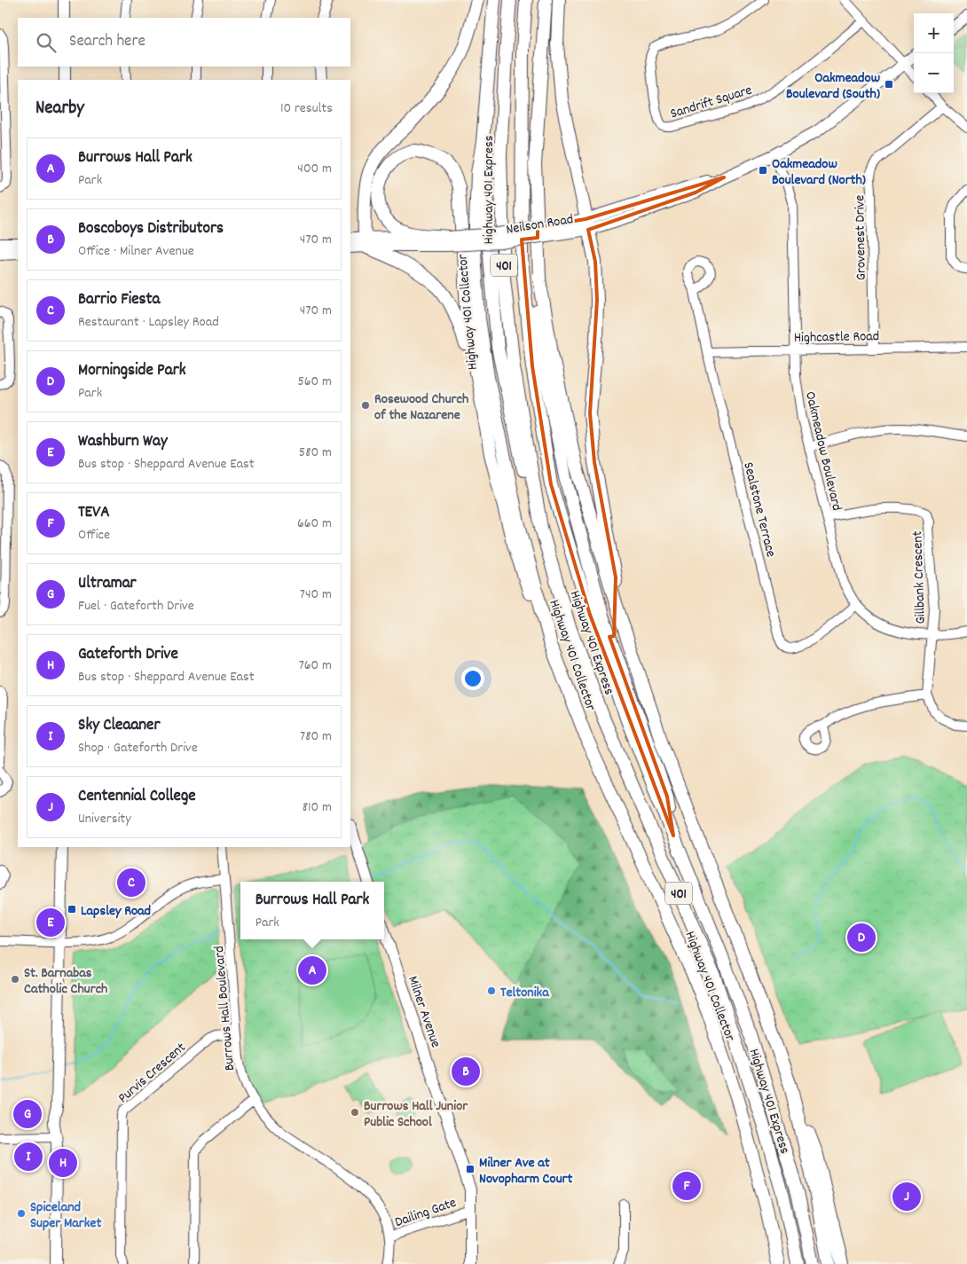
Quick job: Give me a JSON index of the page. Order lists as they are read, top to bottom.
{
  "streets": {
    "highway": ["Highway 401 Express", "401", "Highway 401 Collector"],
    "main road": ["Neilson Road", "Milner Avenue"],
    "street": [
      "Sandrift Square",
      "Grovenest Drive",
      "Highcastle Road",
      "Oakmeadow Boulevard",
      "Sealstone Terrace",
      "Gillbank Crescent",
      "Burrows Hall Boulevard",
      "Purvis Crescent",
      "Dailing Gate"
    ]
  },
  "crossings": [
    ["Neilson Road", "Oakmeadow Boulevard"],
    ["Grovenest Drive", "Highcastle Road"],
    ["Highcastle Road", "Oakmeadow Boulevard"],
    ["Highcastle Road", "Sealstone Terrace"],
    ["Oakmeadow Boulevard", "Sealstone Terrace"],
    ["Oakmeadow Boulevard", "Gillbank Crescent"],
    ["Burrows Hall Boulevard", "Purvis Crescent"],
    ["Burrows Hall Boulevard", "Dailing Gate"],
    ["Milner Avenue", "Dailing Gate"]
  ],
  "places": {
    "transit": [
      "Oakmeadow Boulevard (South)",
      "Oakmeadow Boulevard (North)",
      "Lapsley Road",
      "Milner Ave at Novopharm Court"
    ],
    "other": [
      "Rosewood Church of the Nazarene",
      "St. Barnabas Catholic Church",
      "Teltonika",
      "Burrows Hall Junior Public School",
      "Spiceland Super Market"
    ]
  },
  "page": {
    "map_buttons": ["+", "−"],
    "search": "Search here",
    "heading": ["Nearby", "10 results"],
    "list": [
      {
        "mark": "A",
        "name": "Burrows Hall Park",
        "note": "Park",
        "value": "400 m"
      },
      {
        "mark": "B",
        "name": "Boscoboys Distributors",
        "note": "Office · Milner Avenue",
        "value": "470 m"
      },
      {
        "mark": "C",
        "name": "Barrio Fiesta",
        "note": "Restaurant · Lapsley Road",
        "value": "470 m"
      },
      {
        "mark": "D",
        "name": "Morningside Park",
        "note": "Park",
        "value": "560 m"
      },
      {
        "mark": "E",
        "name": "Washburn Way",
        "note": "Bus stop · Sheppard Avenue East",
        "value": "580 m"
      },
      {
        "mark": "F",
        "name": "TEVA",
        "note": "Office",
        "value": "660 m"
      },
      {
        "mark": "G",
        "name": "Ultramar",
        "note": "Fuel · Gateforth Drive",
        "value": "740 m"
      },
      {
        "mark": "H",
        "name": "Gateforth Drive",
        "note": "Bus stop · Sheppard Avenue East",
        "value": "760 m"
      },
      {
        "mark": "I",
        "name": "Sky Cleaaner",
        "note": "Shop · Gateforth Drive",
        "value": "780 m"
      },
      {
        "mark": "J",
        "name": "Centennial College",
        "note": "University",
        "value": "810 m"
      }
    ],
    "pins": [
      "C",
      "E",
      "D",
      "A",
      "B",
      "G",
      "I",
      "H",
      "F",
      "J"
    ],
    "popup": ["Burrows Hall Park", "Park"]
  }
}
